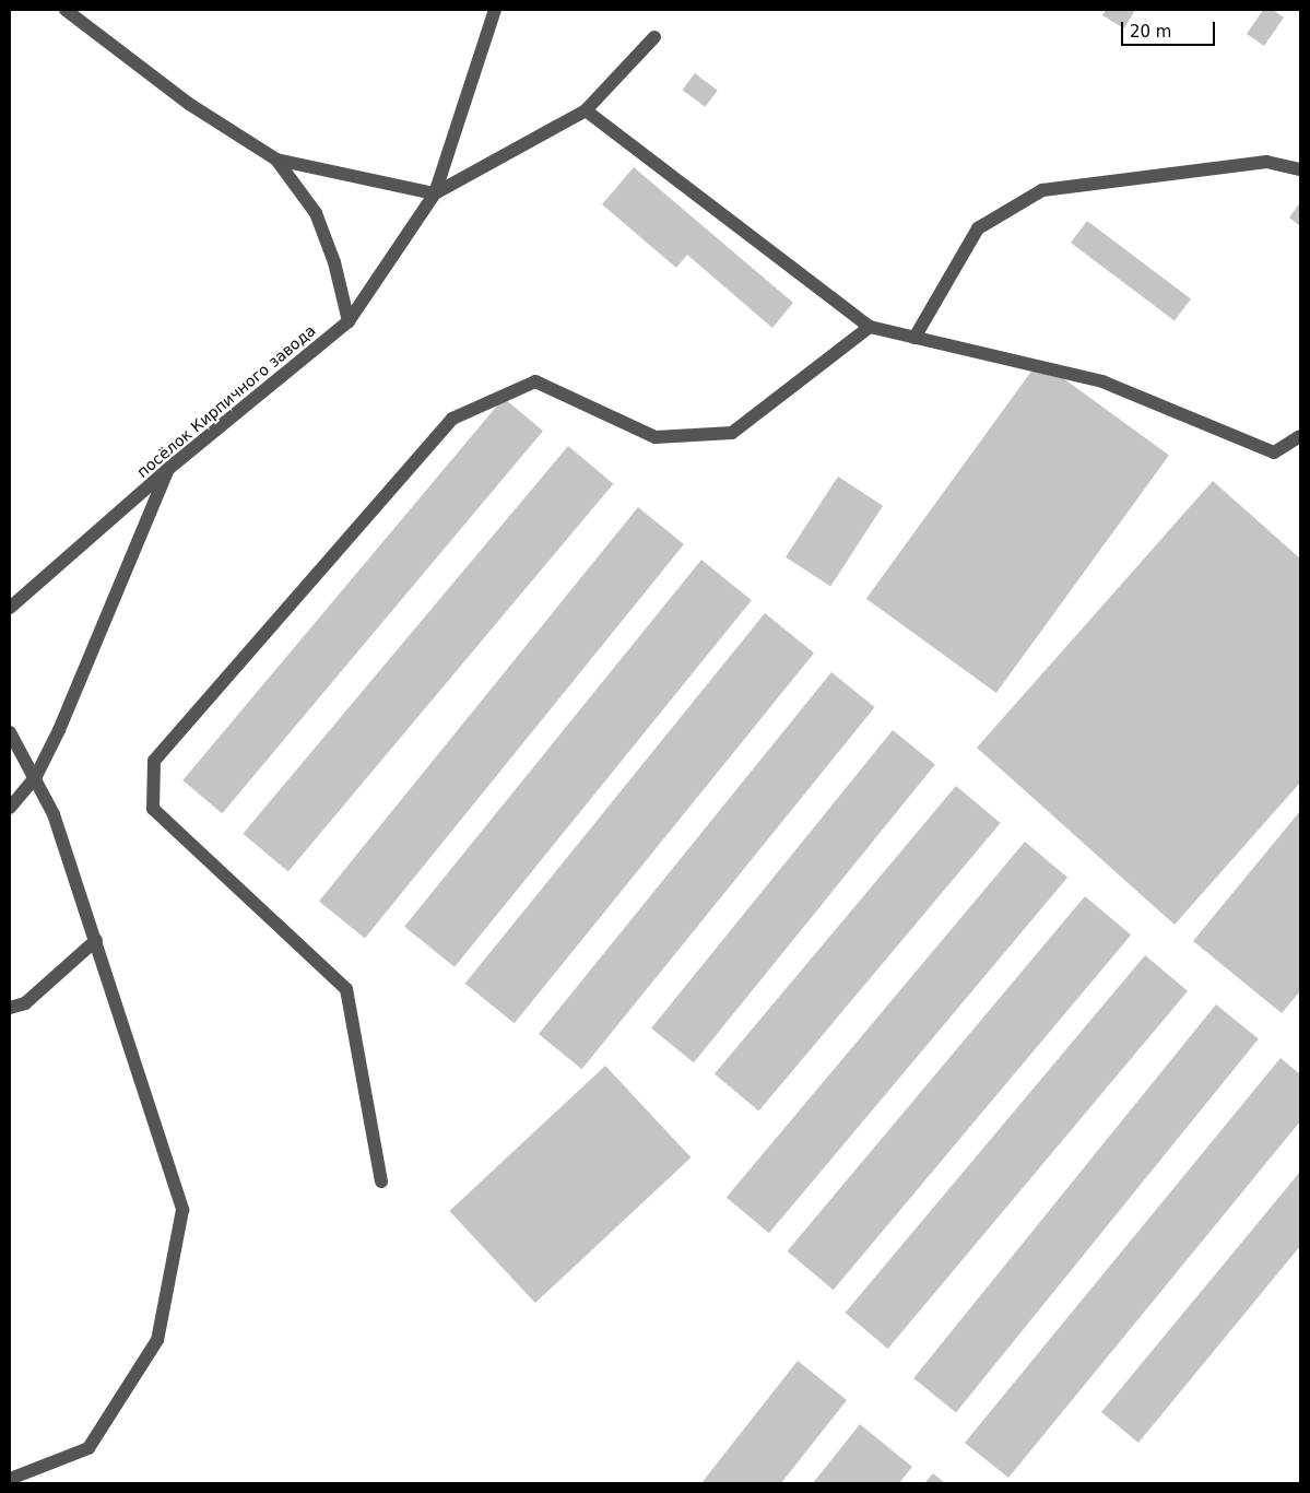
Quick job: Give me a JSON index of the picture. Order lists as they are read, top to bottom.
{
  "streets": {
    "street": ["посёлок Кирпичного завода"]
  },
  "scale_bar": "20 m"
}
